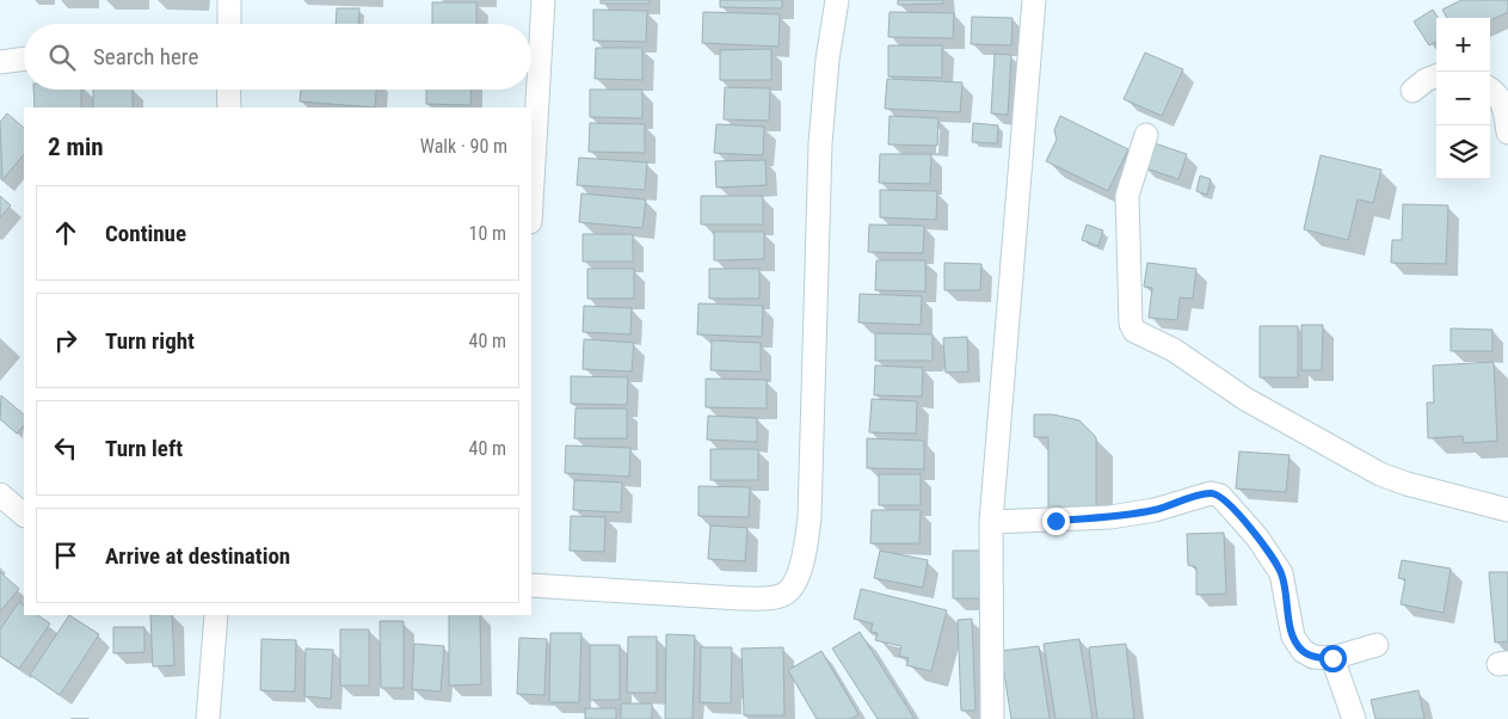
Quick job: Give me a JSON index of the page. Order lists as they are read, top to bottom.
{
  "page": {
    "map_buttons": ["+", "−"],
    "search": "Search here",
    "heading": ["2 min", "Walk · 90 m"],
    "list": [
      ["Continue", "10 m"],
      ["Turn right", "40 m"],
      ["Turn left", "40 m"],
      "Arrive at destination"
    ]
  }
}
